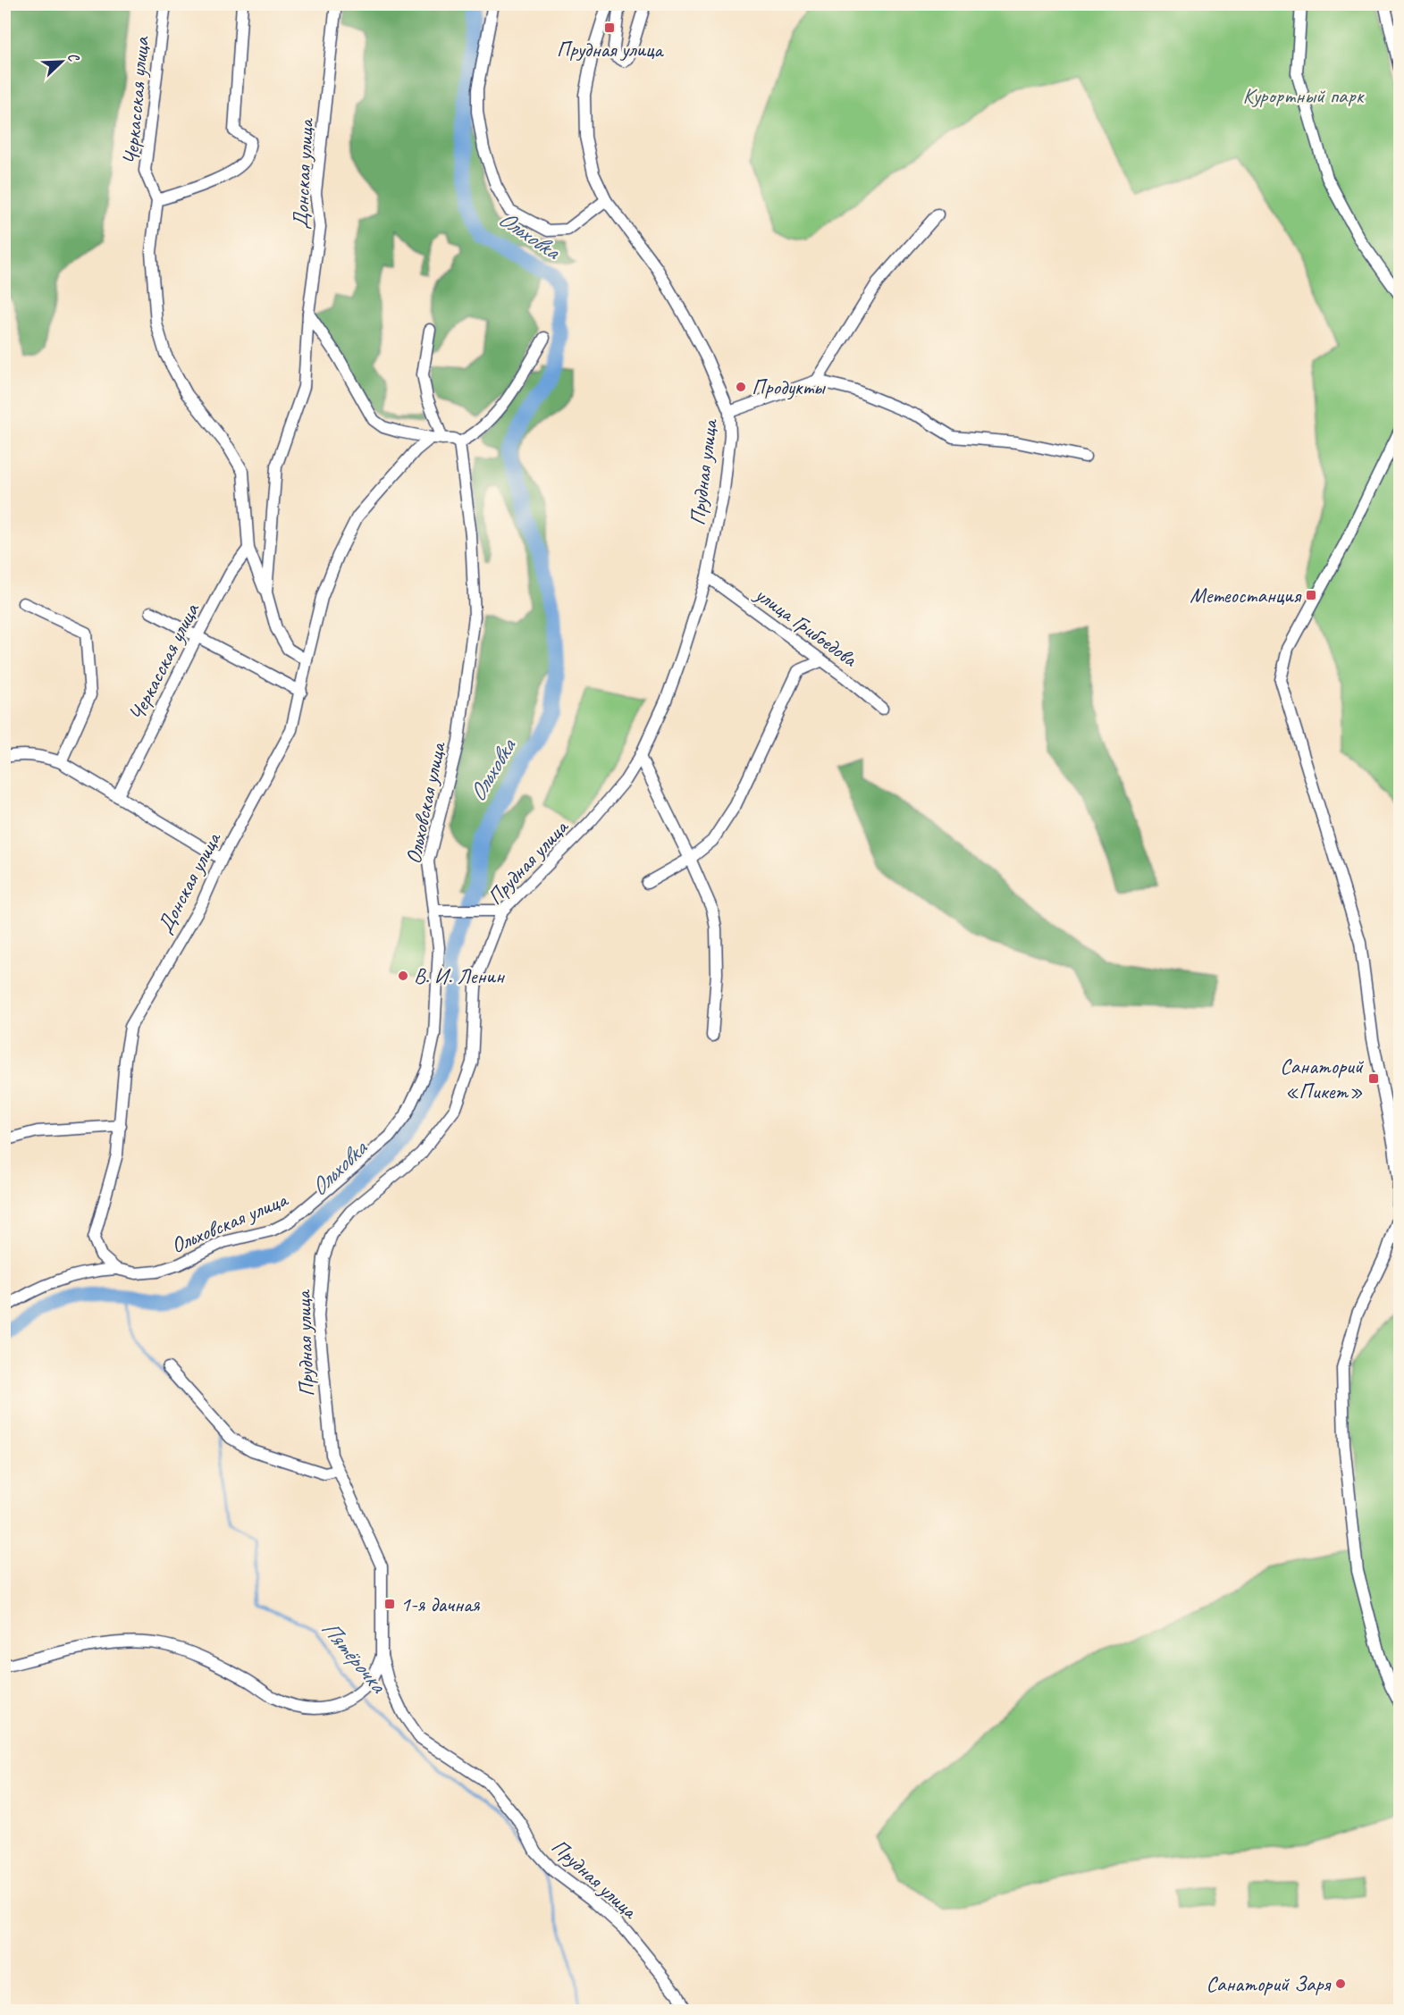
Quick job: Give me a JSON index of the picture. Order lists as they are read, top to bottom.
{
  "streets": {
    "street": [
      "Черкасская улица",
      "Донская улица",
      "Прудная улица",
      "улица Грибоедова",
      "Ольховская улица"
    ]
  },
  "crossings": [
    ["Черкасская улица", "Донская улица"],
    ["Донская улица", "Ольховская улица"],
    ["Прудная улица", "улица Грибоедова"]
  ],
  "water": ["Ольховка", "Пятёрочка"],
  "parks": ["Курортный парк"],
  "places": {
    "transit": [
      "Прудная улица",
      "Метеостанция",
      "Санаторий «Пикет»",
      "1-я дачная"
    ],
    "other": ["Продукты", "В. И. Ленин", "Санаторий Заря"]
  },
  "north": "top right"
}
